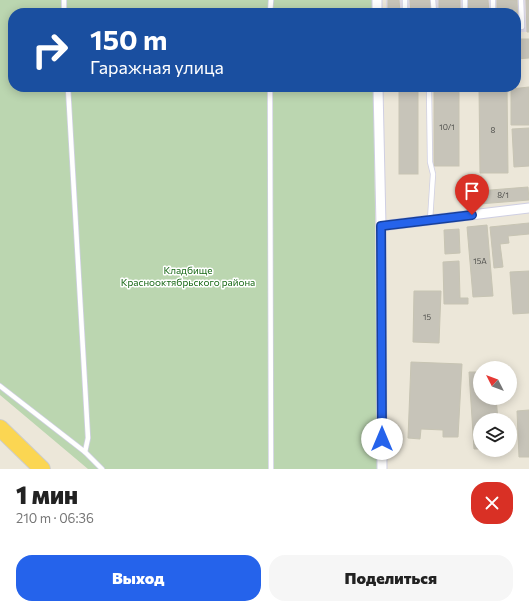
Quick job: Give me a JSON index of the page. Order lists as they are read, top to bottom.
{
  "parks": ["Кладбище Краснооктябрьского района"],
  "house_numbers": [
    "10/1",
    "8",
    "8/1",
    "15А",
    "15"
  ],
  "north": "top left",
  "page": {
    "turn": ["150 m", "Гаражная улица"],
    "heading": ["1 мин", "210 m · 06:36"],
    "buttons": ["Выход", "Поделиться"]
  }
}
